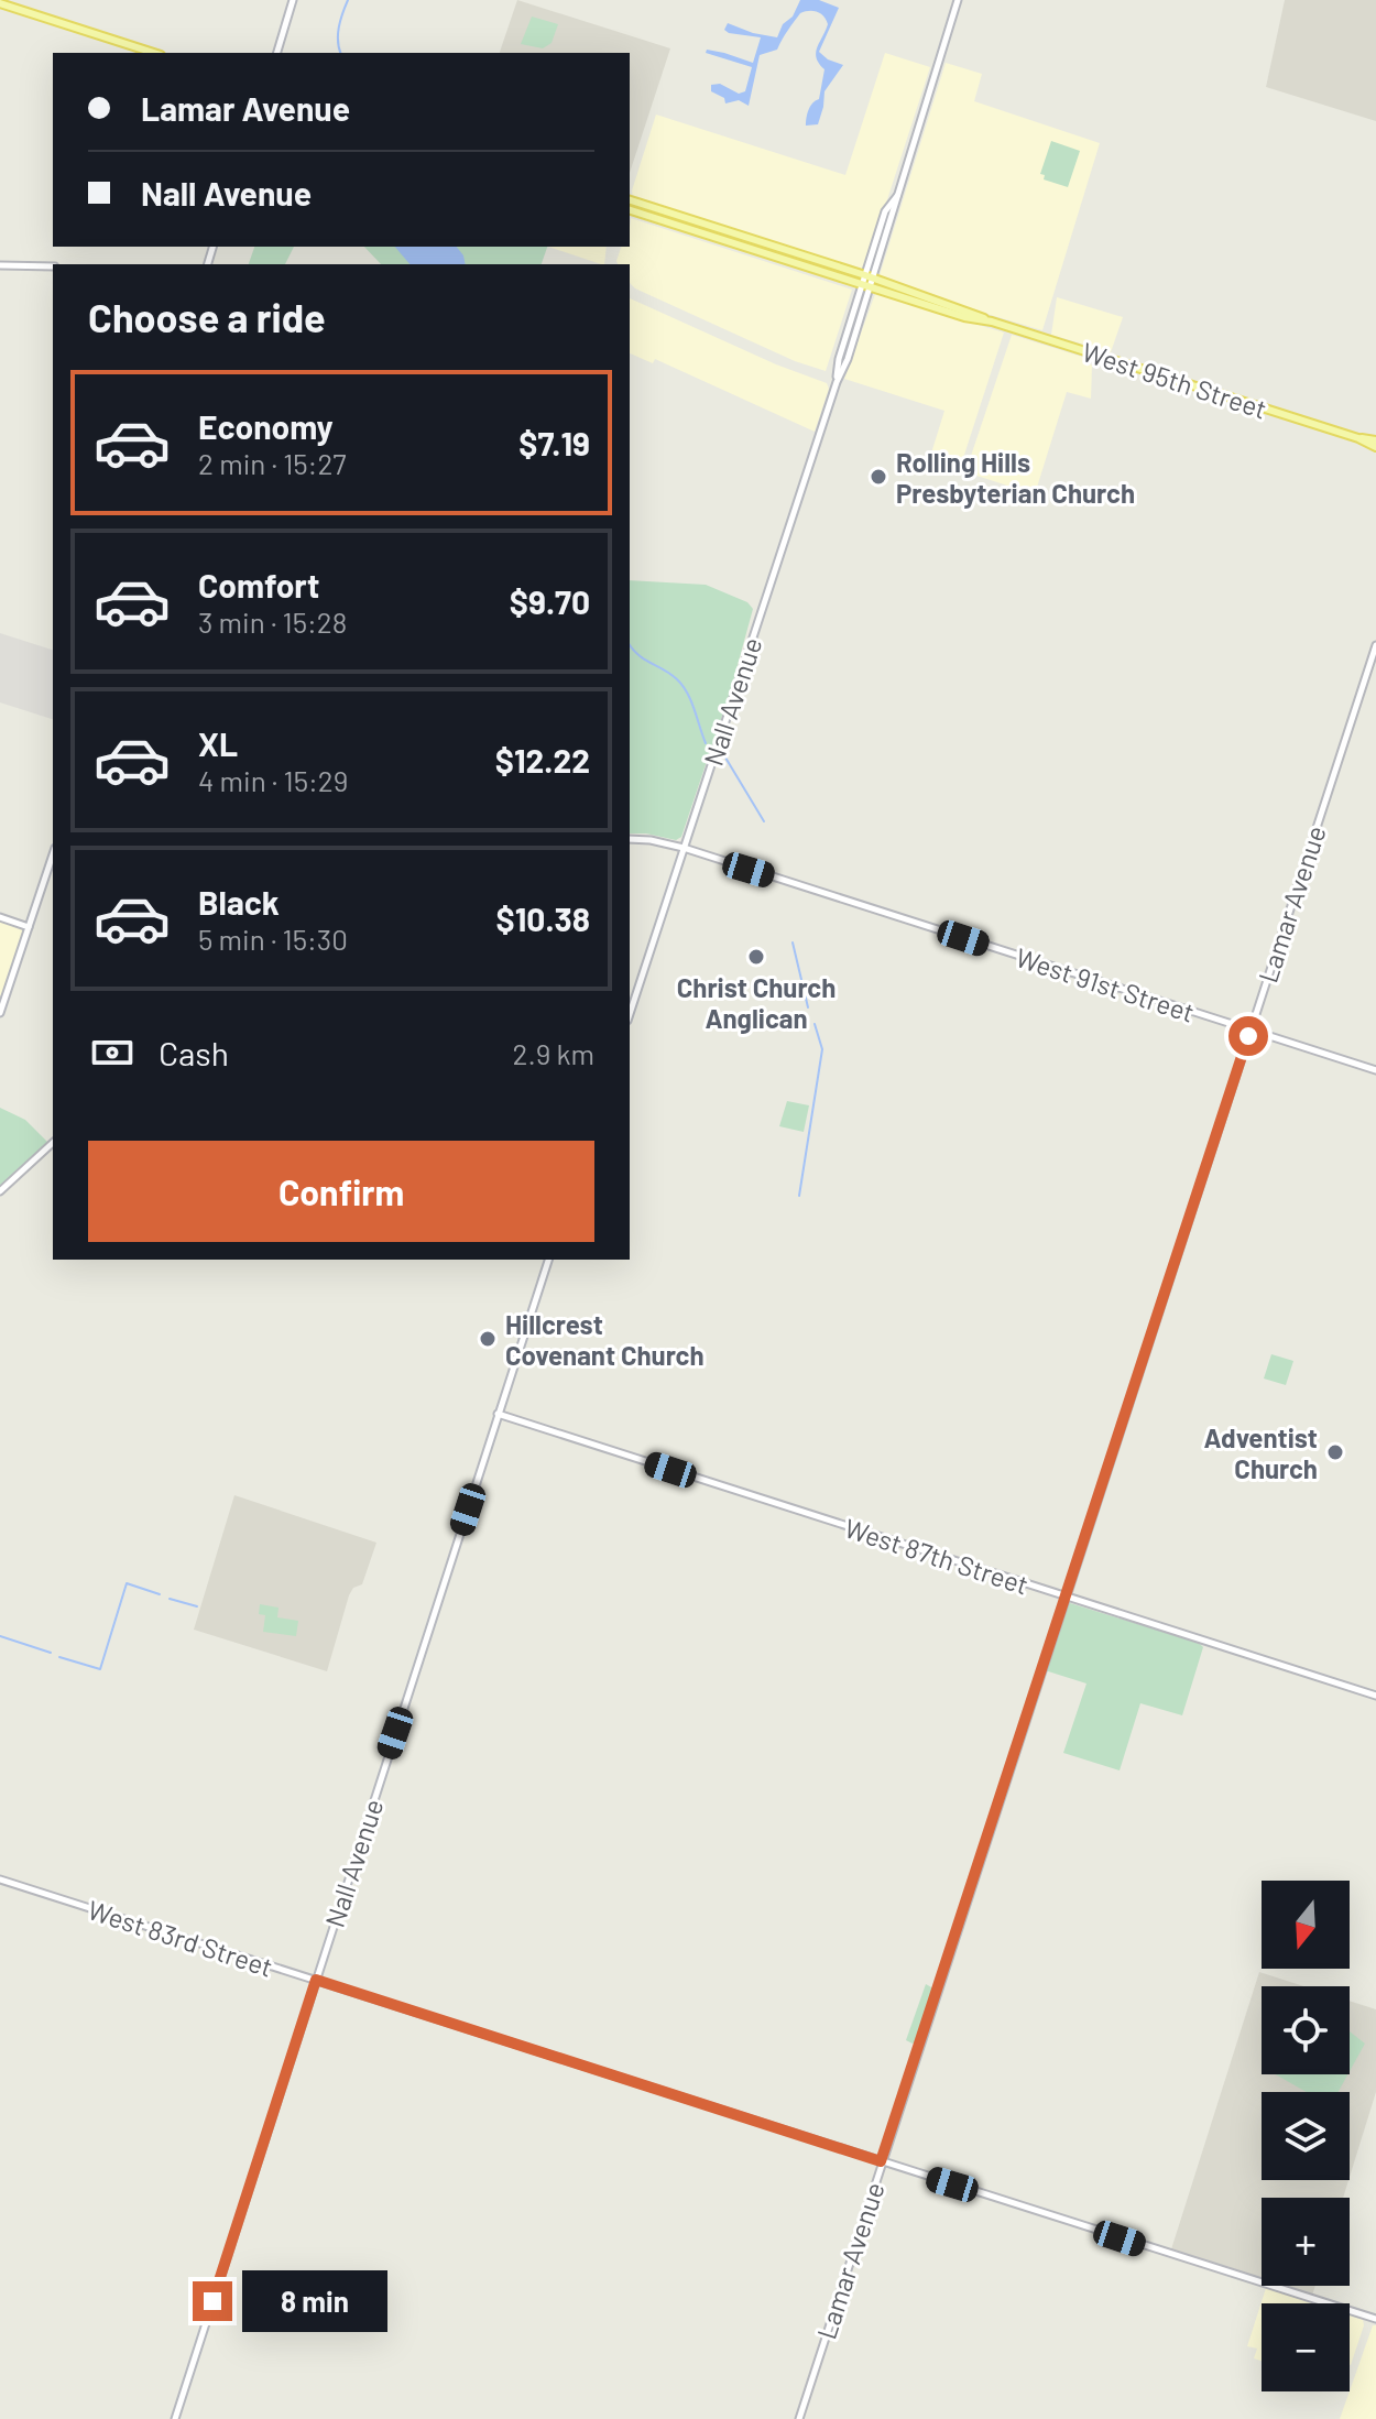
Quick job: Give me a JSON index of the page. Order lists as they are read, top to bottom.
{
  "streets": {
    "main road": ["West 95th Street"],
    "street": [
      "Nall Avenue",
      "Lamar Avenue",
      "West 91st Street",
      "West 87th Street",
      "West 83rd Street"
    ]
  },
  "crossings": [
    ["West 95th Street", "Nall Avenue"],
    ["Nall Avenue", "West 91st Street"],
    ["Nall Avenue", "West 87th Street"],
    ["Nall Avenue", "West 83rd Street"],
    ["Lamar Avenue", "West 91st Street"],
    ["Lamar Avenue", "West 87th Street"],
    ["Lamar Avenue", "West 83rd Street"]
  ],
  "places": [
    "Rolling Hills Presbyterian Church",
    "Christ Church Anglican",
    "Hillcrest Covenant Church",
    "Adventist Church"
  ],
  "north": "bottom",
  "page": {
    "banner": ["Lamar Avenue", "Nall Avenue"],
    "heading": "Choose a ride",
    "list": [
      {
        "name": "Economy",
        "note": "2 min · 15:27",
        "value": "$7.19"
      },
      {
        "name": "Comfort",
        "note": "3 min · 15:28",
        "value": "$9.70"
      },
      {
        "name": "XL",
        "note": "4 min · 15:29",
        "value": "$12.22"
      },
      {
        "name": "Black",
        "note": "5 min · 15:30",
        "value": "$10.38"
      }
    ],
    "pay": ["Cash", "2.9 km"],
    "buttons": "Confirm",
    "map_buttons": ["+", "−"],
    "bubble": "8 min"
  }
}
